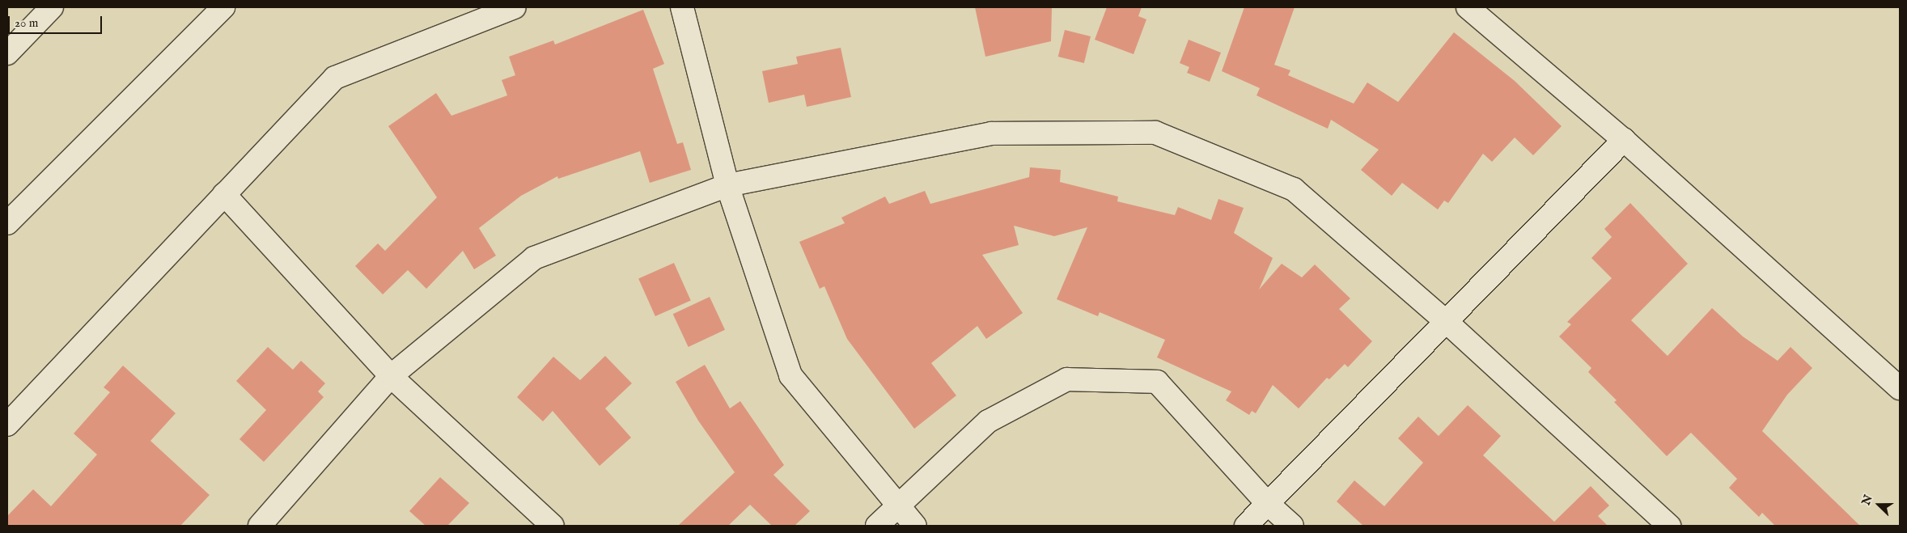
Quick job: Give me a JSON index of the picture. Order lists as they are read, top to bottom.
{
  "scale_bar": "20 m",
  "north": "left"
}
